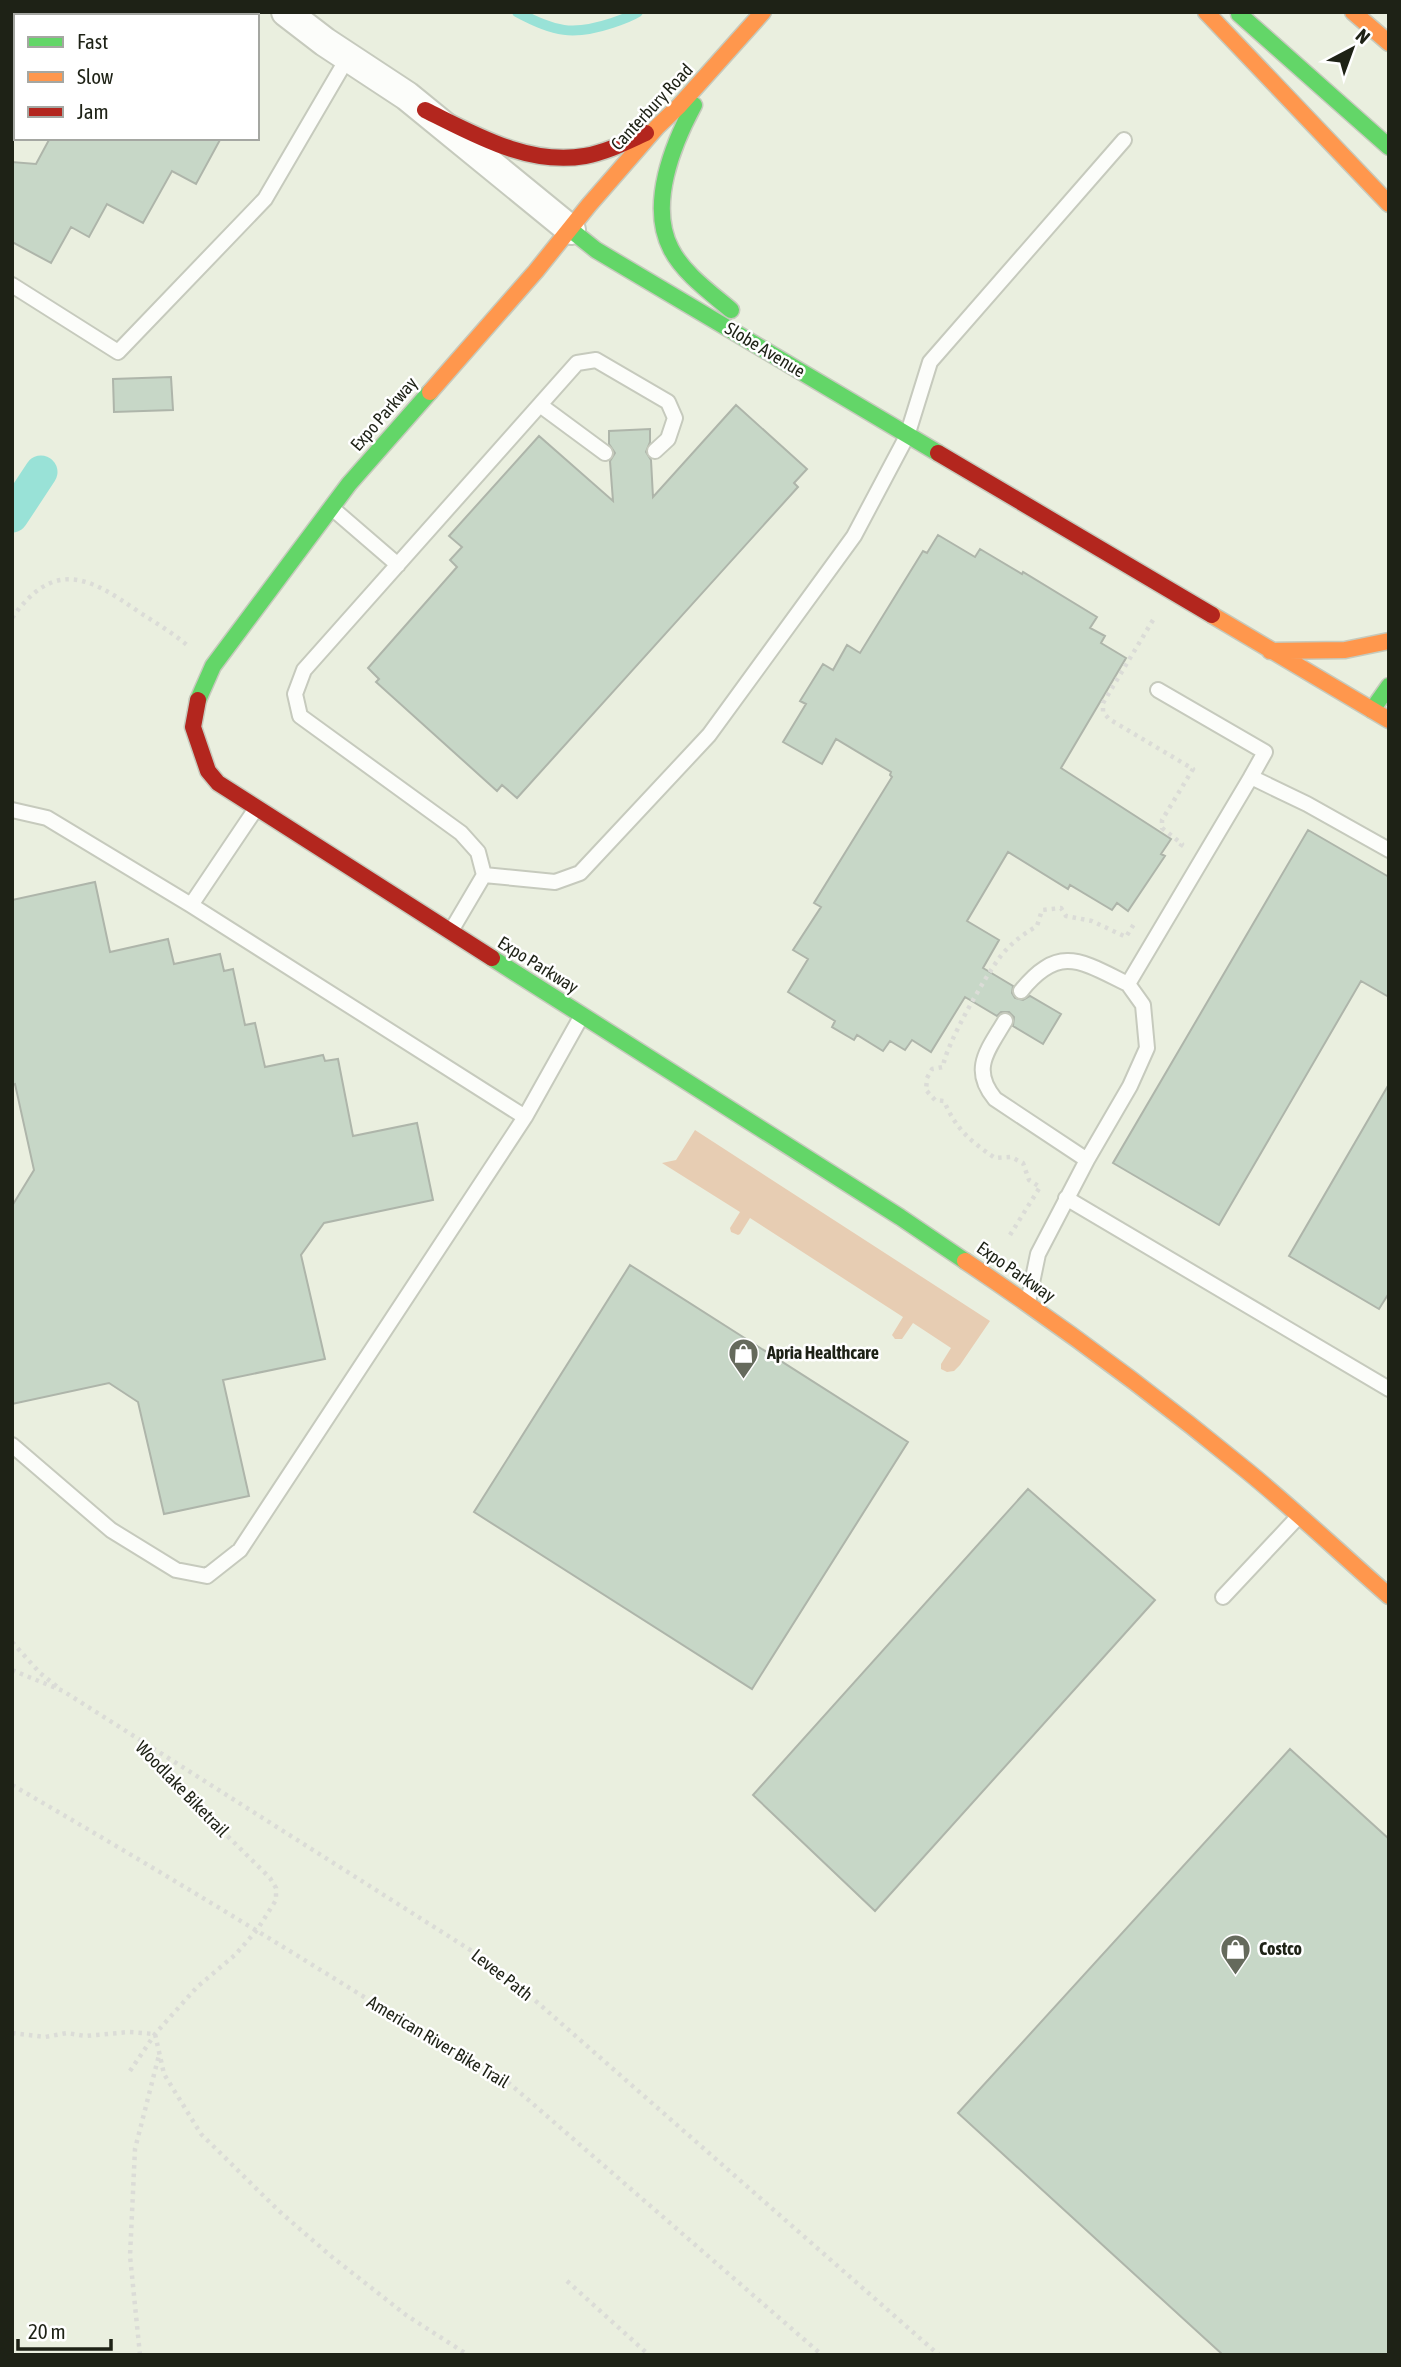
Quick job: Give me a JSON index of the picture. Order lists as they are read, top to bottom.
{
  "streets": {
    "main road": ["Canterbury Road", "Slobe Avenue", "Expo Parkway"],
    "path": ["Woodlake Biketrail", "Levee Path", "American River Bike Trail"]
  },
  "crossings": [
    ["Canterbury Road", "Slobe Avenue"],
    ["Canterbury Road", "Expo Parkway"],
    ["Slobe Avenue", "Expo Parkway"],
    ["Woodlake Biketrail", "Levee Path"],
    ["Woodlake Biketrail", "American River Bike Trail"]
  ],
  "places": {
    "shop": ["Apria Healthcare", "Costco"]
  },
  "legend": ["Fast", "Slow", "Jam"],
  "scale_bar": "20 m",
  "north": "top right"
}
